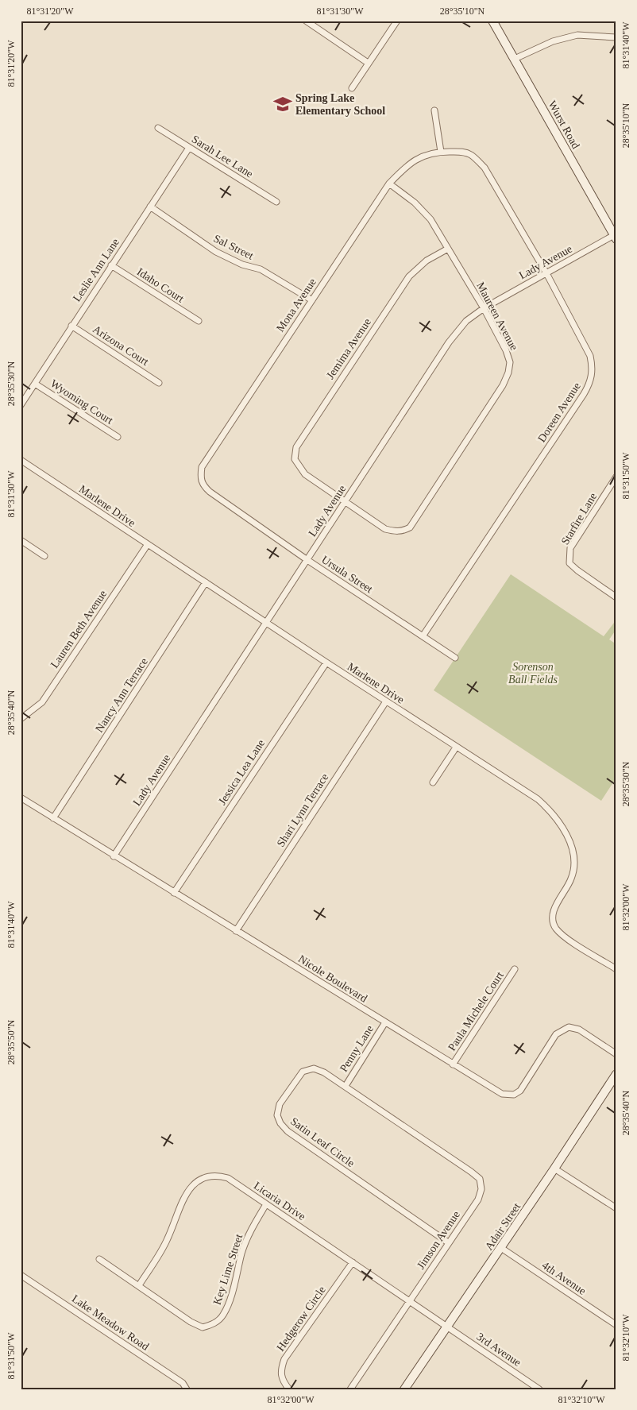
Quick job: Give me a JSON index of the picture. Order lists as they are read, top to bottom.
{
  "streets": {
    "street": [
      "Wurst Road",
      "Sarah Lee Lane",
      "Sal Street",
      "Lady Avenue",
      "Leslie Ann Lane",
      "Idaho Court",
      "Mona Avenue",
      "Maureen Avenue",
      "Arizona Court",
      "Jemima Avenue",
      "Wyoming Court",
      "Doreen Avenue",
      "Marlene Drive",
      "Starfire Lane",
      "Ursula Street",
      "Lauren Beth Avenue",
      "Nancy Ann Terrace",
      "Jessica Lea Lane",
      "Shari Lynn Terrace",
      "Nicole Boulevard",
      "Paula Michele Court",
      "Penny Lane",
      "Satin Leaf Circle",
      "Licaria Drive",
      "Adair Street",
      "Jimson Avenue",
      "Key Lime Street",
      "4th Avenue",
      "Hedgerow Circle",
      "Lake Meadow Road",
      "3rd Avenue"
    ]
  },
  "crossings": [
    ["Wurst Road", "Lady Avenue"],
    ["Sarah Lee Lane", "Leslie Ann Lane"],
    ["Sal Street", "Leslie Ann Lane"],
    ["Sal Street", "Mona Avenue"],
    ["Lady Avenue", "Maureen Avenue"],
    ["Lady Avenue", "Jemima Avenue"],
    ["Lady Avenue", "Doreen Avenue"],
    ["Lady Avenue", "Marlene Drive"],
    ["Lady Avenue", "Ursula Street"],
    ["Lady Avenue", "Nicole Boulevard"],
    ["Leslie Ann Lane", "Idaho Court"],
    ["Leslie Ann Lane", "Arizona Court"],
    ["Leslie Ann Lane", "Wyoming Court"],
    ["Mona Avenue", "Maureen Avenue"],
    ["Mona Avenue", "Doreen Avenue"],
    ["Mona Avenue", "Ursula Street"],
    ["Maureen Avenue", "Jemima Avenue"],
    ["Doreen Avenue", "Ursula Street"],
    ["Marlene Drive", "Lauren Beth Avenue"],
    ["Marlene Drive", "Nancy Ann Terrace"],
    ["Marlene Drive", "Jessica Lea Lane"],
    ["Marlene Drive", "Shari Lynn Terrace"],
    ["Nancy Ann Terrace", "Nicole Boulevard"],
    ["Jessica Lea Lane", "Nicole Boulevard"],
    ["Shari Lynn Terrace", "Nicole Boulevard"],
    ["Nicole Boulevard", "Paula Michele Court"],
    ["Nicole Boulevard", "Penny Lane"],
    ["Penny Lane", "Satin Leaf Circle"],
    ["Satin Leaf Circle", "Jimson Avenue"],
    ["Licaria Drive", "Adair Street"],
    ["Licaria Drive", "Jimson Avenue"],
    ["Licaria Drive", "Key Lime Street"],
    ["Licaria Drive", "Hedgerow Circle"],
    ["Licaria Drive", "3rd Avenue"],
    ["Adair Street", "4th Avenue"],
    ["Adair Street", "3rd Avenue"]
  ],
  "parks": ["Sorenson Ball Fields"],
  "places": {
    "school or university": ["Spring Lake Elementary School"]
  },
  "coordinates": [
    "81°31'20\"W",
    "81°31'30\"W",
    "28°35'10\"N",
    "81°31'40\"W",
    "28°35'30\"N",
    "81°31'50\"W",
    "28°35'40\"N",
    "81°32'00\"W",
    "28°35'50\"N",
    "81°32'10\"W"
  ]
}
